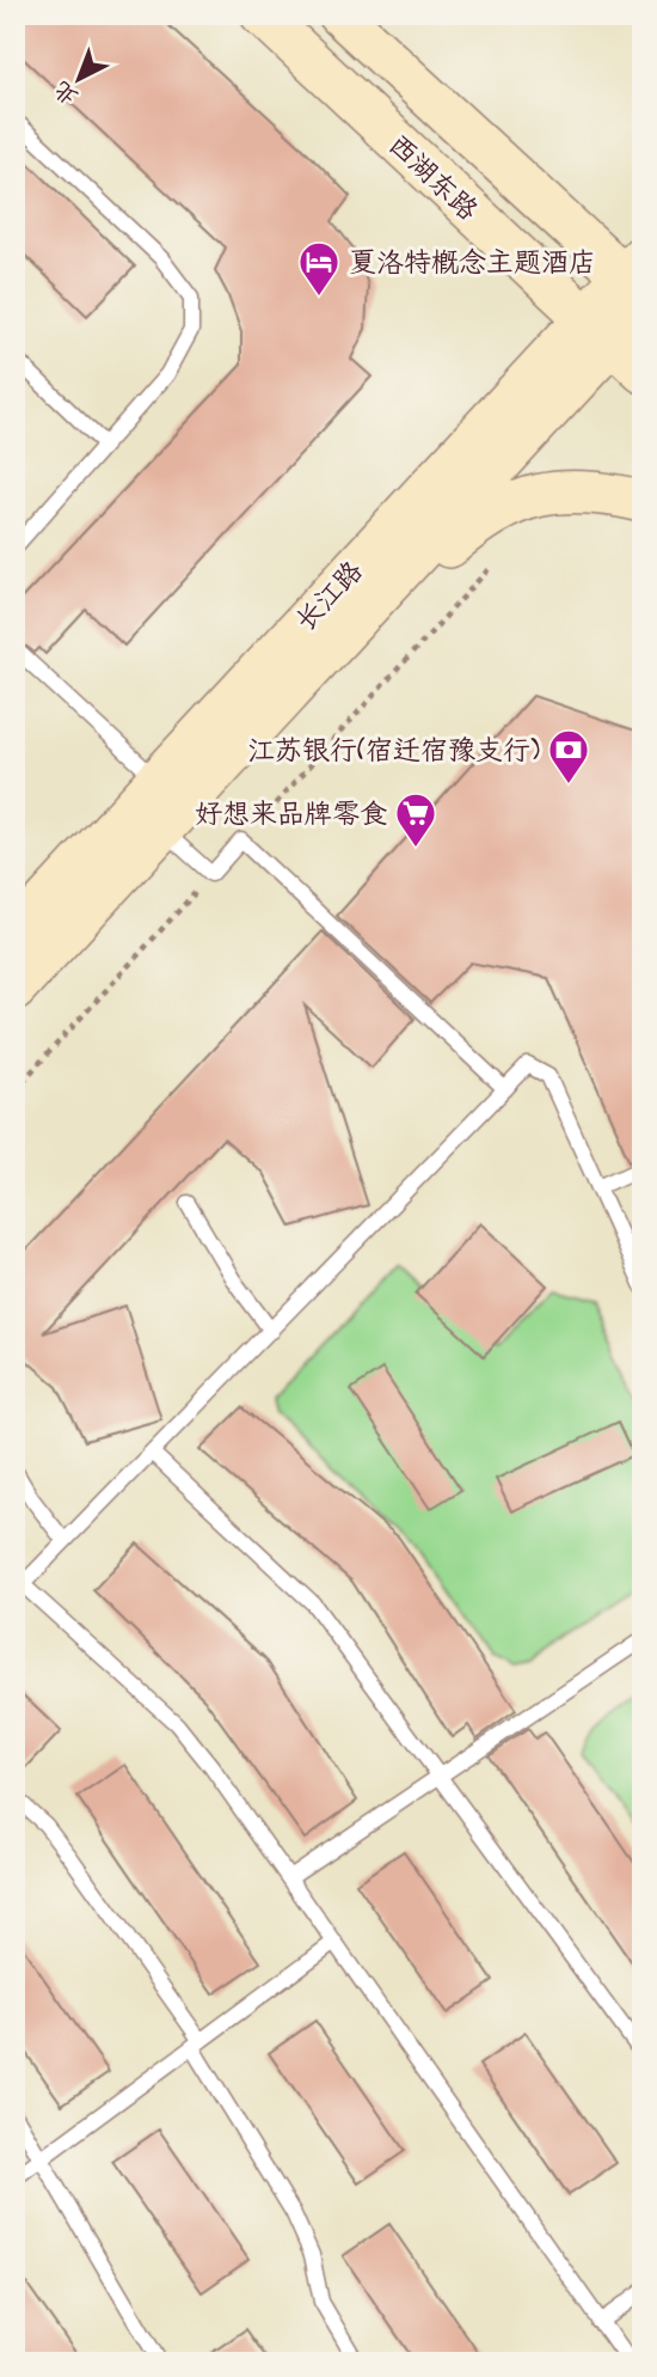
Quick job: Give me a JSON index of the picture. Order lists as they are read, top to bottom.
{
  "streets": {
    "street": ["西湖东路", "长江路"]
  },
  "crossings": [
    ["西湖东路", "长江路"]
  ],
  "places": {
    "hotel": ["夏洛特概念主题酒店"],
    "bank": ["江苏银行(宿迁宿豫支行)"],
    "supermarket": ["好想来品牌零食"]
  },
  "north": "bottom left"
}
